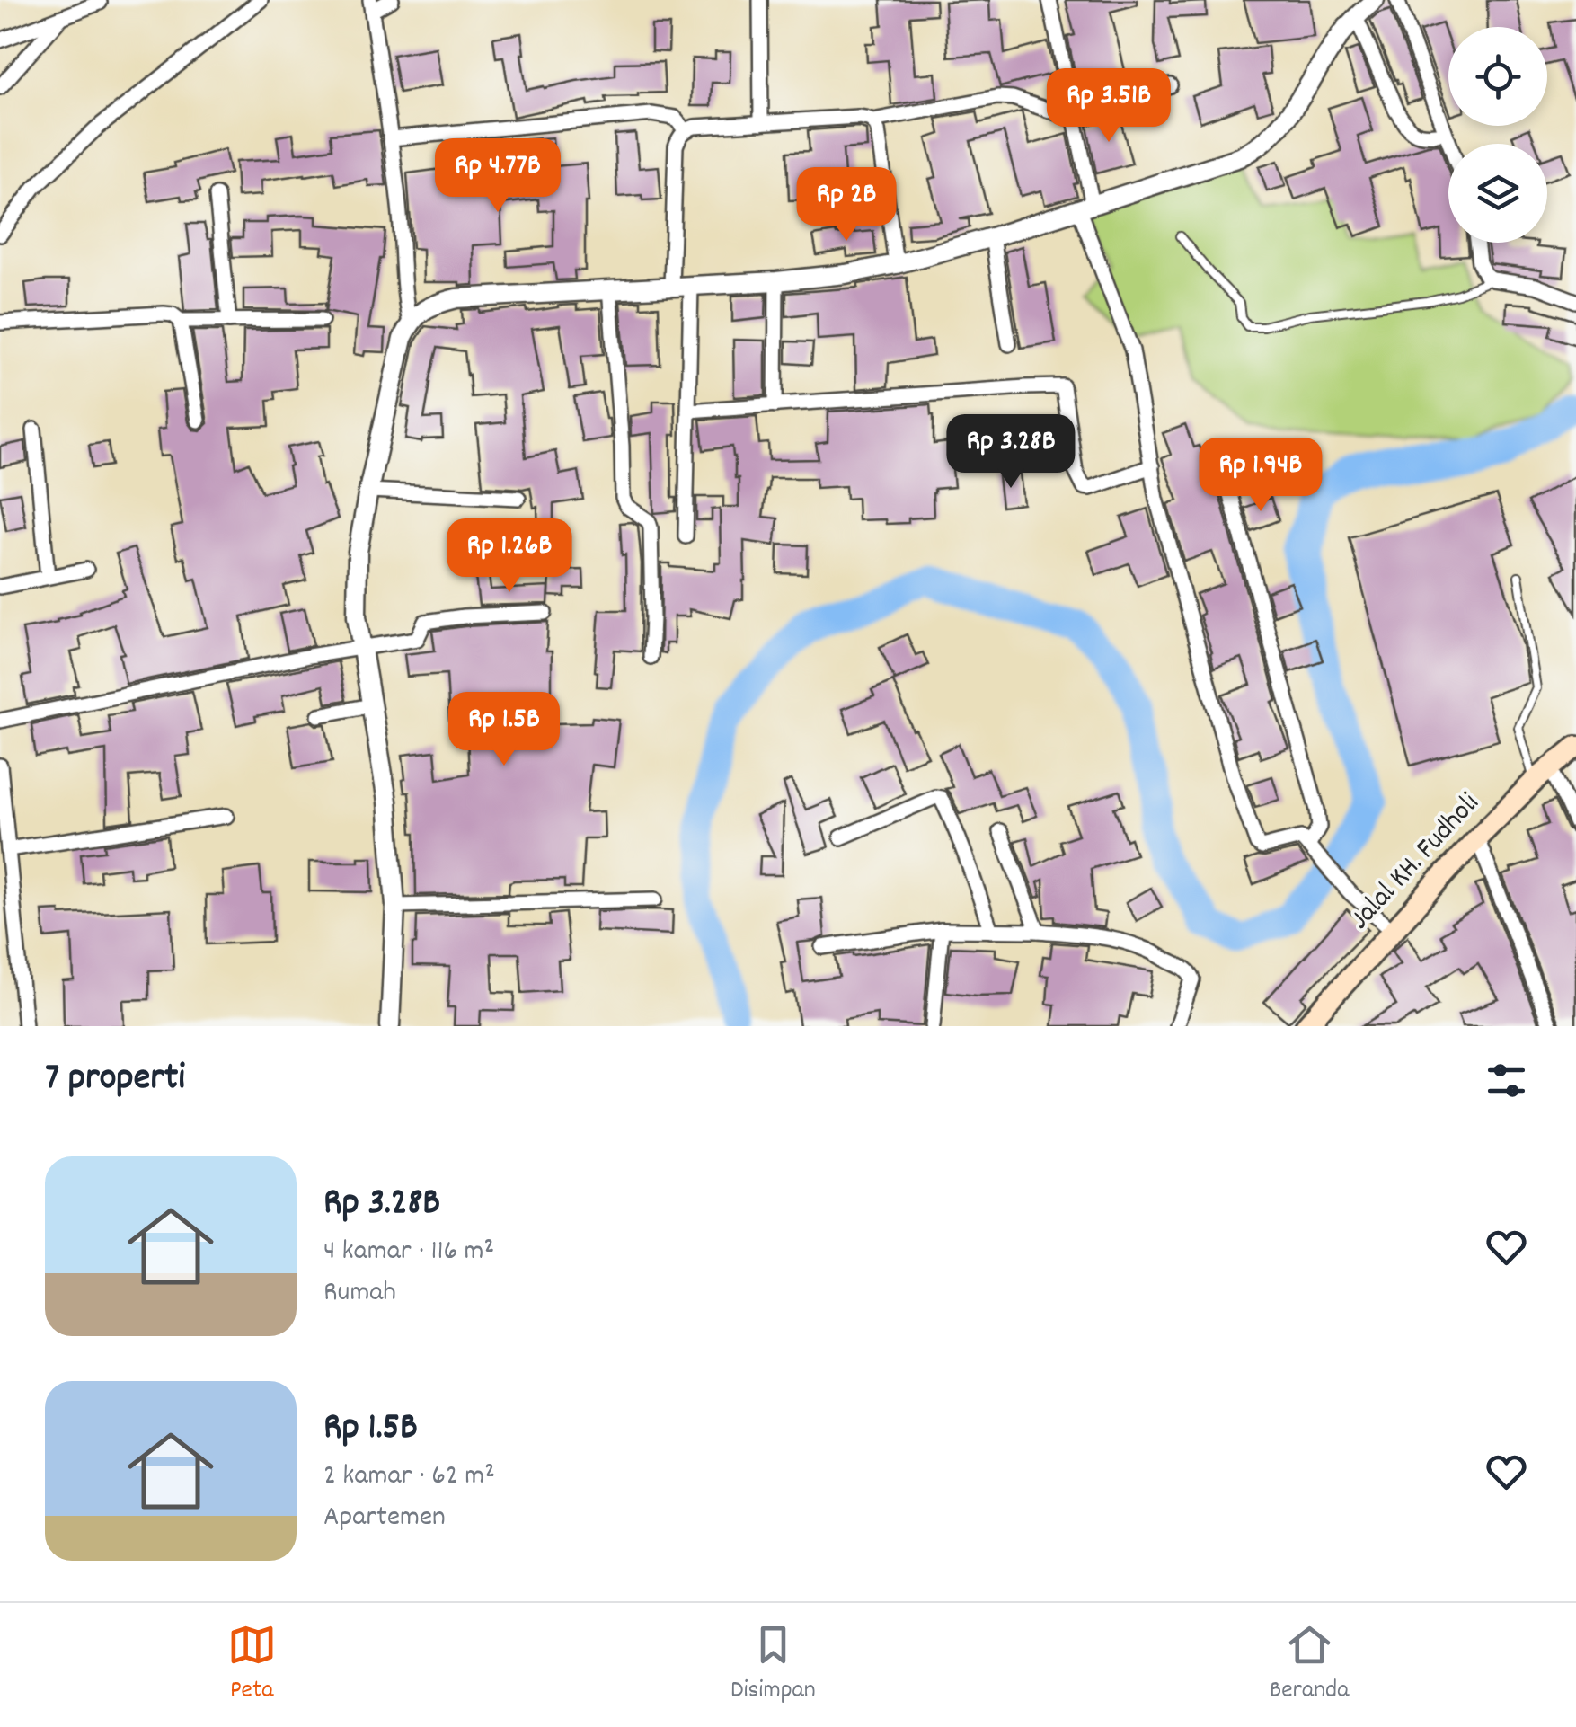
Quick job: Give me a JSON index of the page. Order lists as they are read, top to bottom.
{
  "streets": {
    "main road": ["Jalal KH. Fudholi"]
  },
  "page": {
    "price": [
      "Rp 3.51B",
      "Rp 4.77B",
      "Rp 2B",
      "Rp 3.28B",
      "Rp 1.94B",
      "Rp 1.26B",
      "Rp 1.5B"
    ],
    "heading": "7 properti",
    "list": [
      {
        "name": "Rp 3.28B",
        "note": "4 kamar · 116 m² · Rumah"
      },
      {
        "name": "Rp 1.5B",
        "note": "2 kamar · 62 m² · Apartemen"
      }
    ],
    "tabs": ["Peta", "Disimpan", "Beranda"]
  }
}
